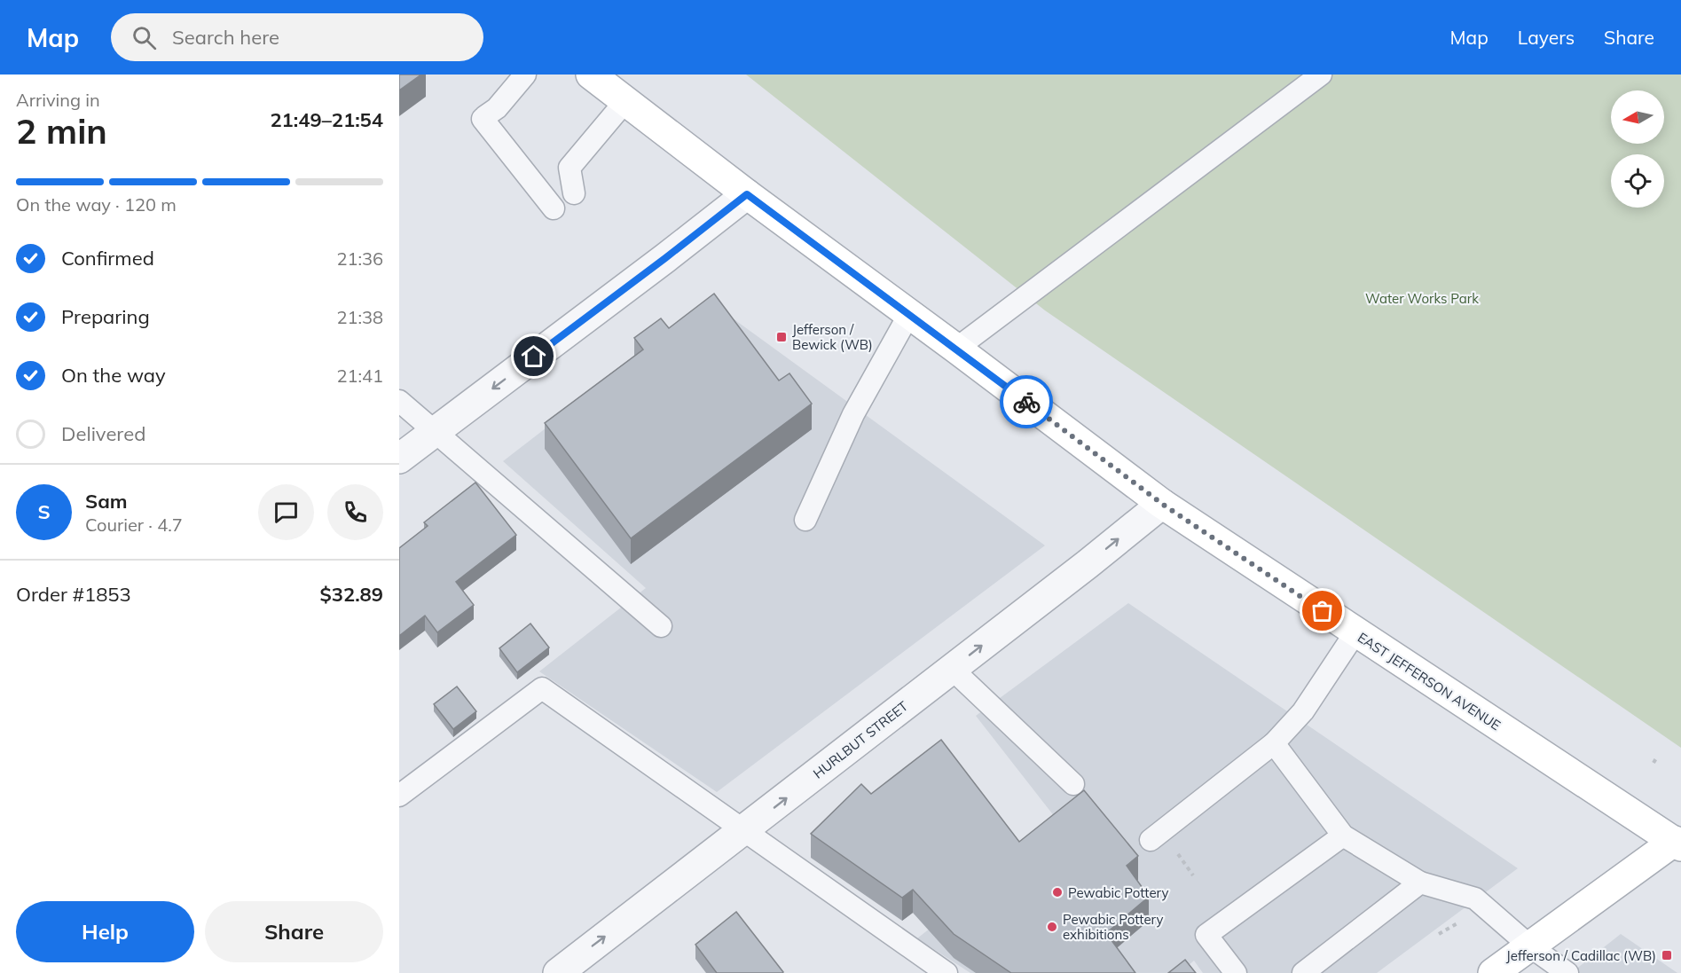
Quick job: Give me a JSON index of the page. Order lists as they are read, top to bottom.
{
  "streets": {
    "main road": ["EAST JEFFERSON AVENUE"],
    "street": ["HURLBUT STREET"]
  },
  "crossings": [
    ["EAST JEFFERSON AVENUE", "HURLBUT STREET"]
  ],
  "one_way": ["HURLBUT STREET"],
  "parks": ["Water Works Park"],
  "places": {
    "transit": ["Jefferson / Bewick (WB)", "Jefferson / Cadillac (WB)"],
    "other": ["Pewabic Pottery", "Pewabic Pottery exhibitions"]
  },
  "north": "left",
  "page": {
    "header": "Map",
    "search": "Search here",
    "nav": ["Map", "Layers", "Share"],
    "heading": ["2 min", "Arriving in", "21:49–21:54"],
    "panel": [
      "Sam",
      "Courier · 4.7",
      "Order #1853",
      "$32.89"
    ],
    "bar": "On the way · 120 m",
    "list": [
      ["Confirmed", "21:36"],
      ["Preparing", "21:38"],
      ["On the way", "21:41"],
      "Delivered"
    ],
    "round": "S",
    "buttons": ["Help", "Share"]
  }
}
